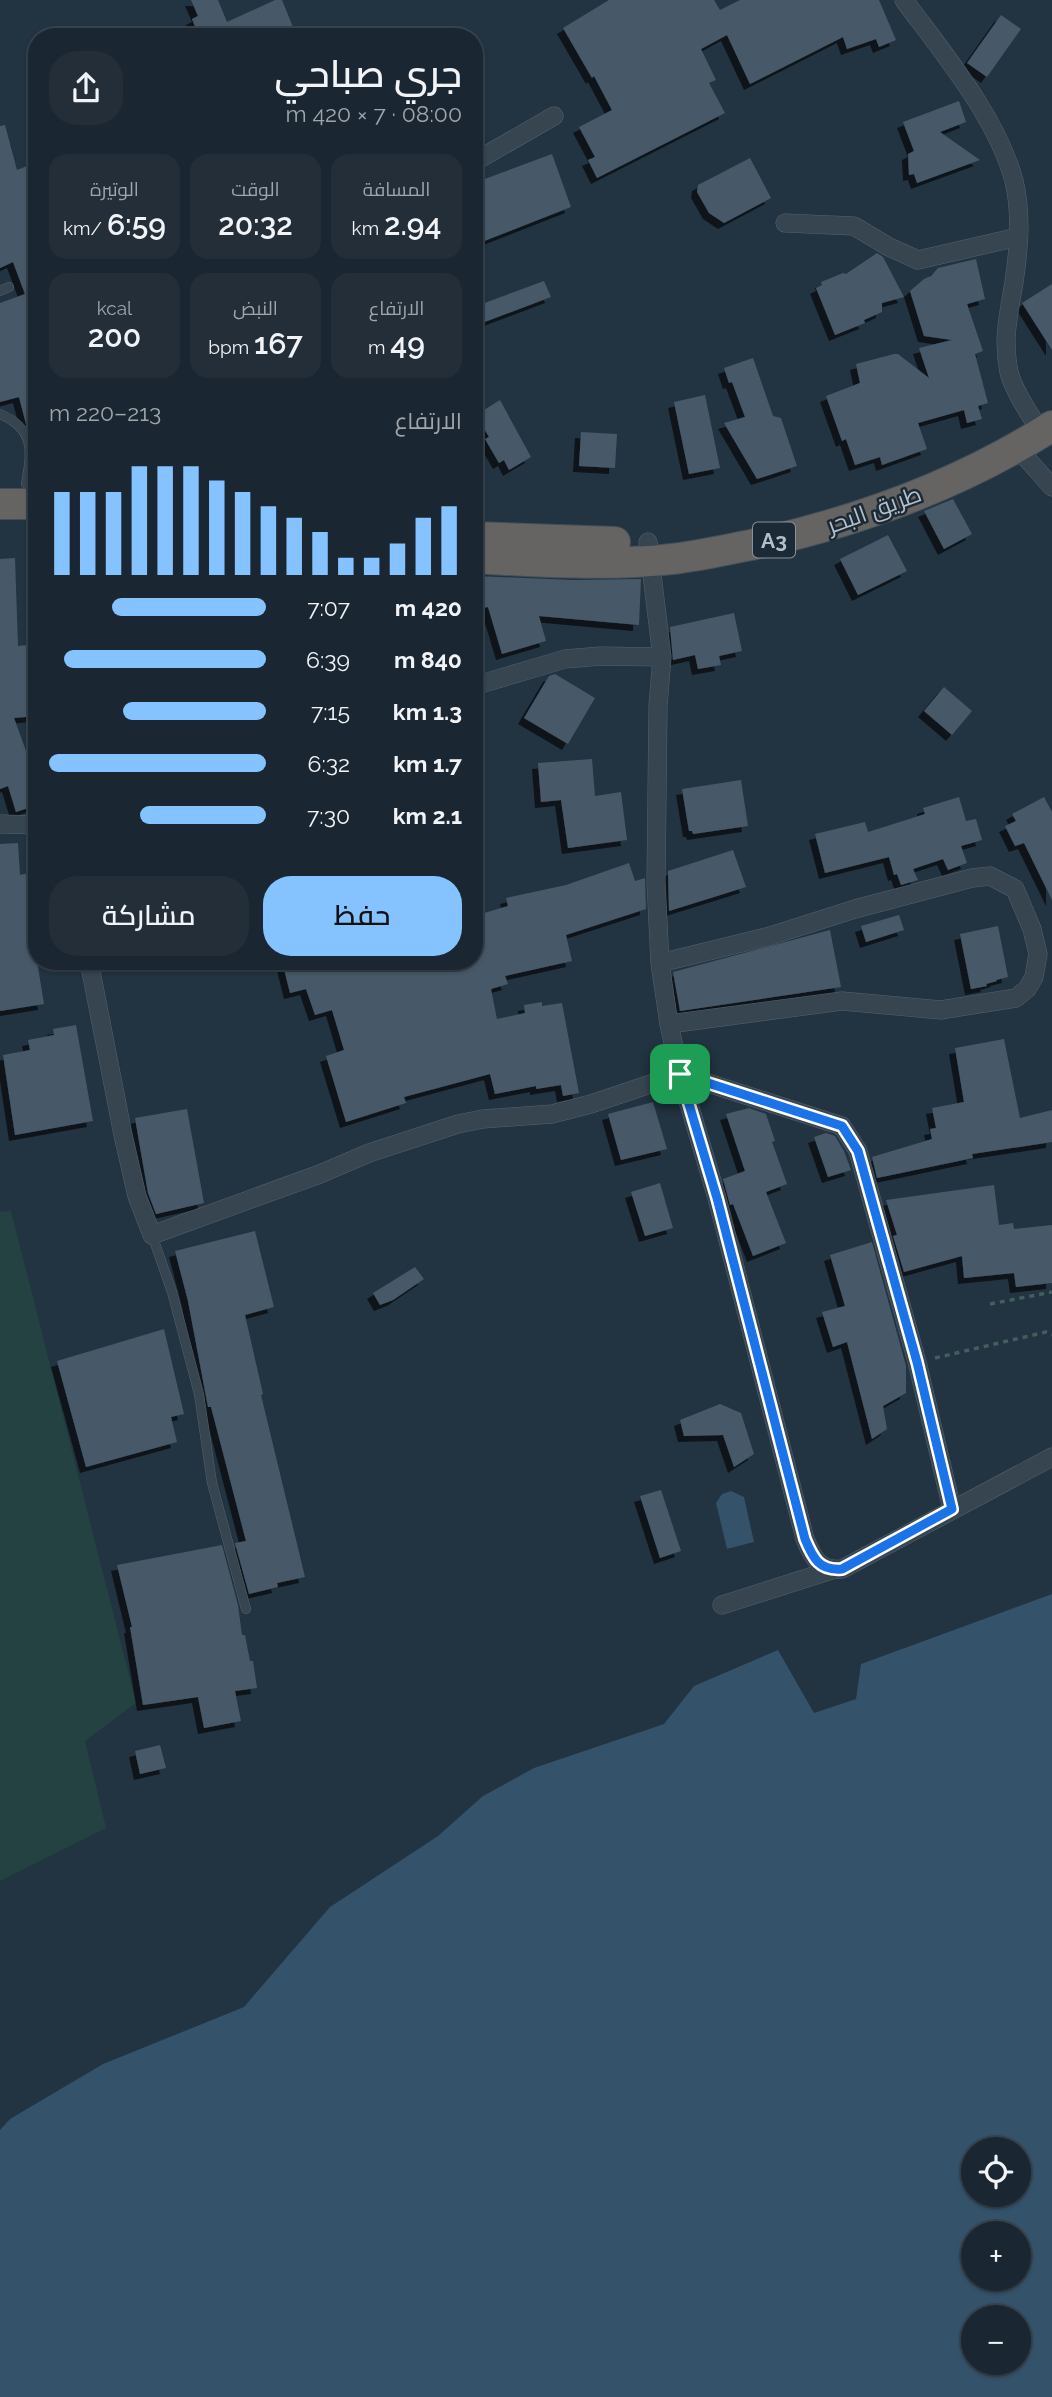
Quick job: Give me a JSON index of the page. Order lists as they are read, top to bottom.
{
  "streets": {
    "highway": ["طريق البحر", "A3"]
  },
  "page": {
    "heading": ["جري صباحي", "08:00 · 7 × 420 m"],
    "stats": [
      ["المسافة", "2.94 km"],
      ["الوقت", "20:32"],
      ["الوتيرة", "6:59 /km"],
      ["الارتفاع", "49 m"],
      ["النبض", "167 bpm"],
      ["kcal", "200"]
    ],
    "chart": ["الارتفاع", "213–220 m"],
    "list": [
      {
        "name": "420 m",
        "note": "7:07"
      },
      {
        "name": "840 m",
        "note": "6:39"
      },
      {
        "name": "1.3 km",
        "note": "7:15"
      },
      {
        "name": "1.7 km",
        "note": "6:32"
      },
      {
        "name": "2.1 km",
        "note": "7:30"
      }
    ],
    "buttons": ["حفظ", "مشاركة"],
    "map_buttons": ["+", "−"]
  }
}
